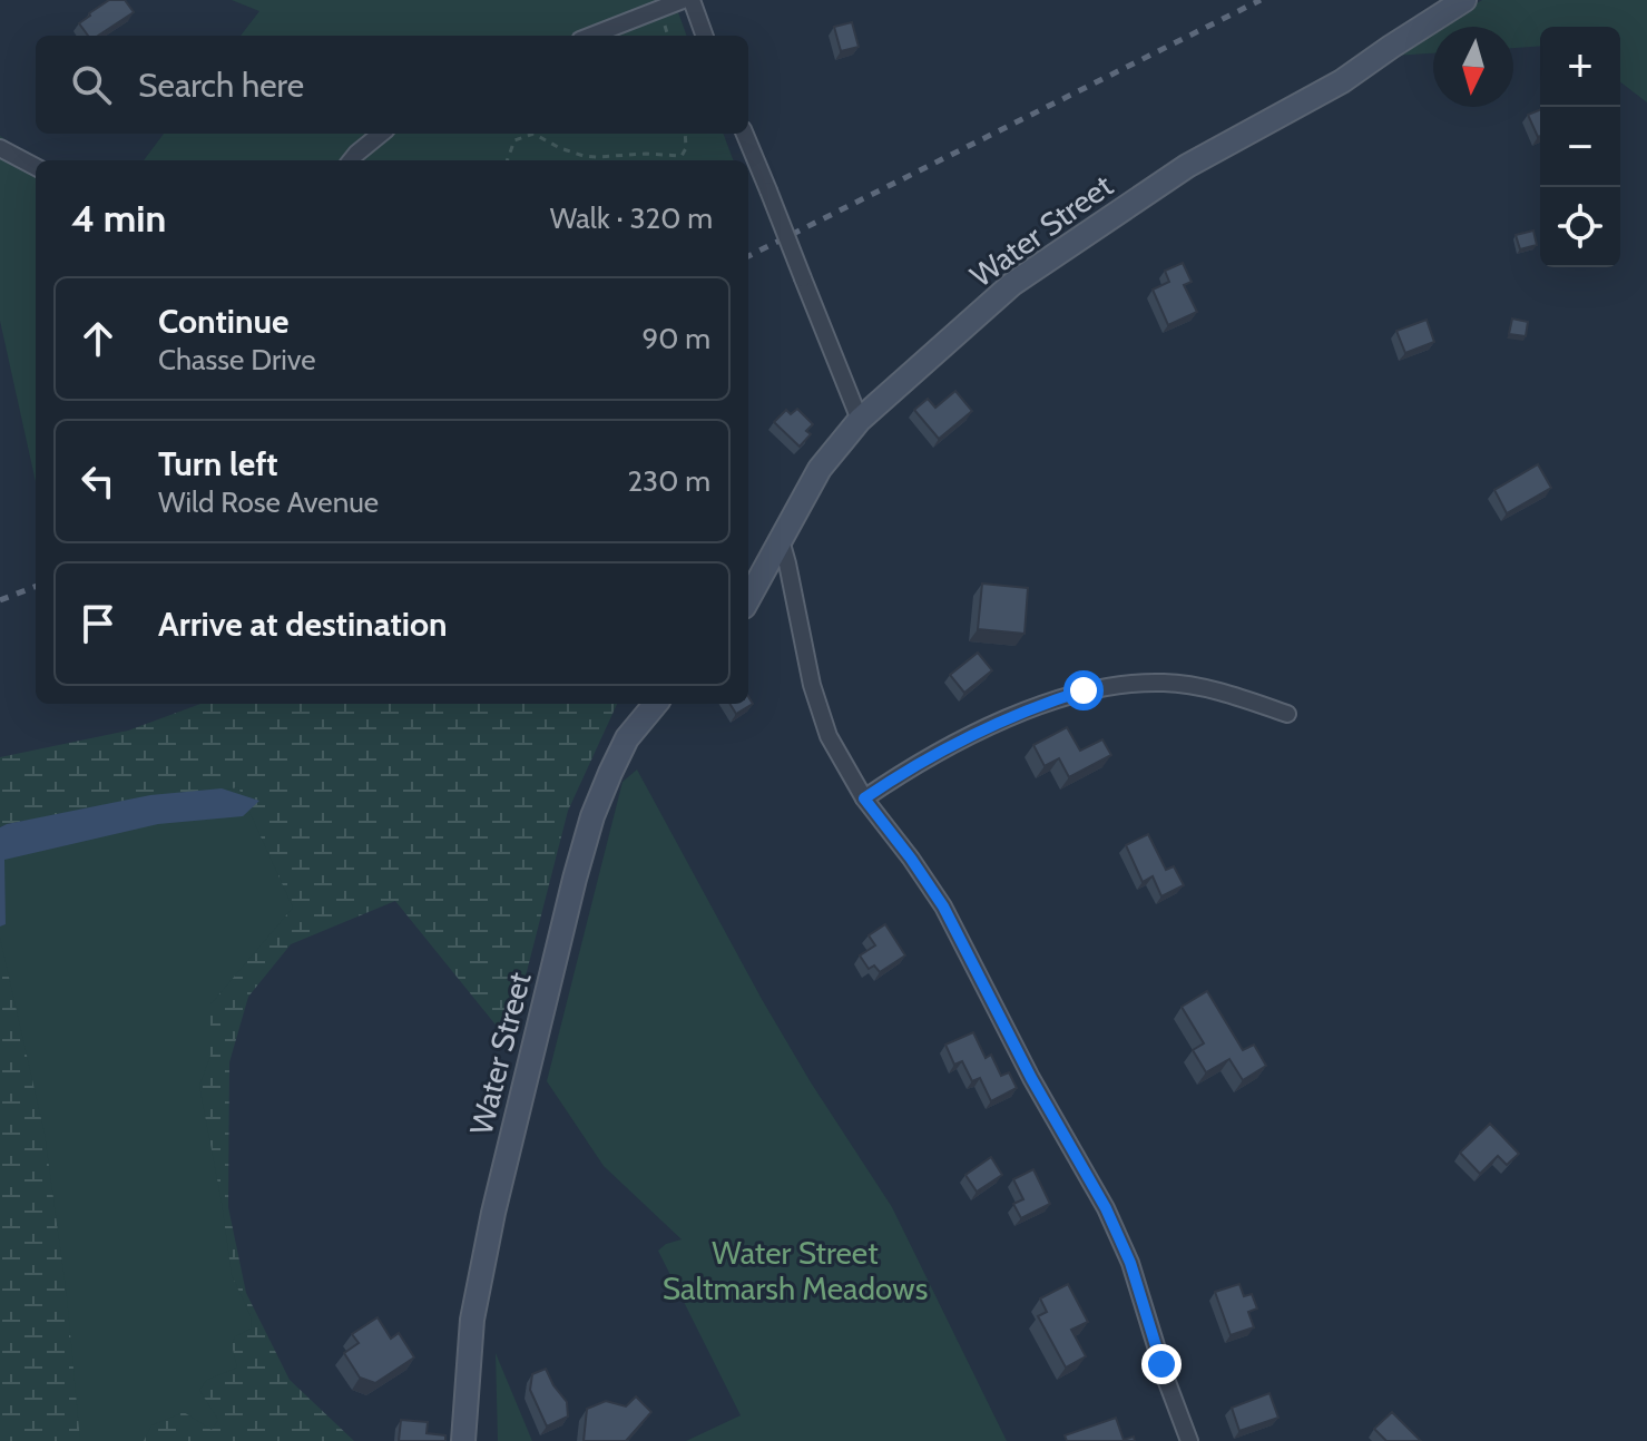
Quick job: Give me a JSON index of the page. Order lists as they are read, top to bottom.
{
  "streets": {
    "main road": ["Water Street"]
  },
  "parks": ["Water Street Saltmarsh Meadows"],
  "north": "bottom",
  "page": {
    "map_buttons": ["+", "−"],
    "search": "Search here",
    "heading": ["4 min", "Walk · 320 m"],
    "list": [
      ["Continue", "Chasse Drive", "90 m"],
      ["Turn left", "Wild Rose Avenue", "230 m"],
      "Arrive at destination"
    ]
  }
}
